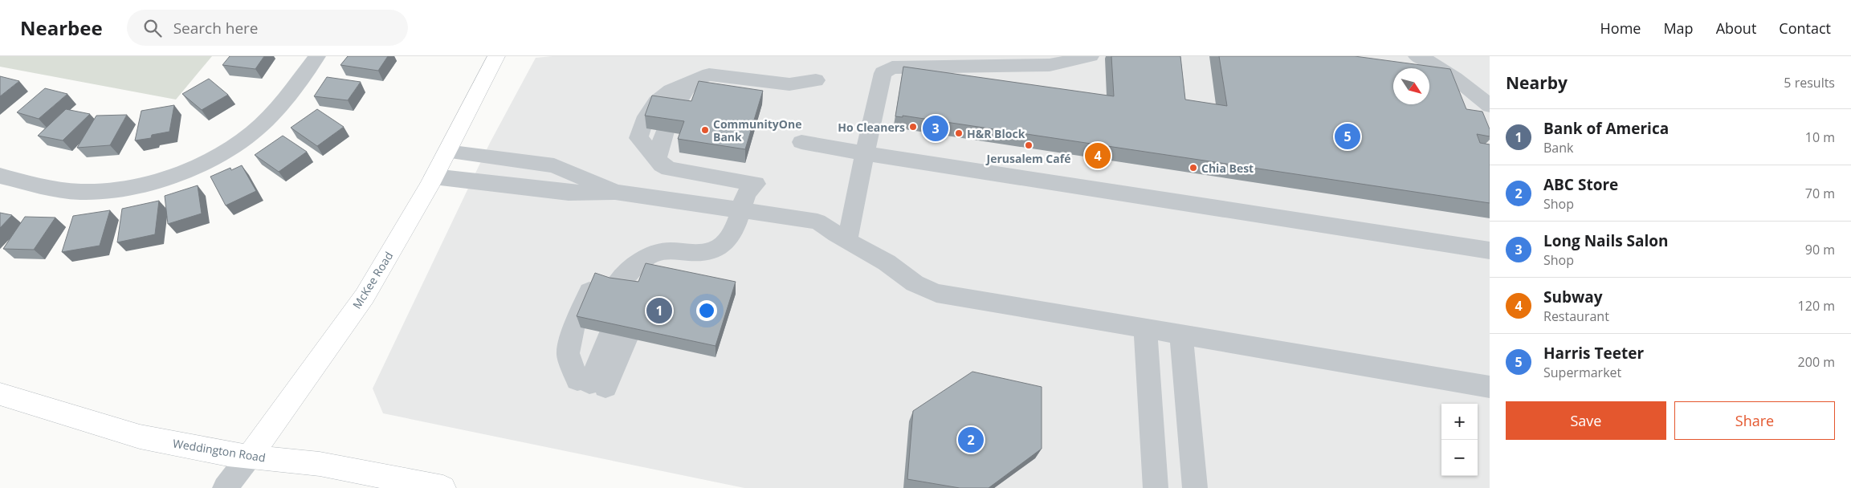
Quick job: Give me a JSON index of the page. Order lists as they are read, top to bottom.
{
  "streets": {
    "main road": ["McKee Road", "Weddington Road"]
  },
  "crossings": [
    ["McKee Road", "Weddington Road"]
  ],
  "places": [
    "Ho Cleaners",
    "CommunityOne Bank",
    "H&R Block",
    "Jerusalem Café",
    "Chia Best"
  ],
  "north": "bottom right",
  "page": {
    "header": "Nearbee",
    "search": "Search here",
    "nav": [
      "Home",
      "Map",
      "About",
      "Contact"
    ],
    "heading": ["Nearby", "5 results"],
    "list": [
      {
        "mark": "1",
        "name": "Bank of America",
        "note": "Bank",
        "value": "10 m"
      },
      {
        "mark": "2",
        "name": "ABC Store",
        "note": "Shop",
        "value": "70 m"
      },
      {
        "mark": "3",
        "name": "Long Nails Salon",
        "note": "Shop",
        "value": "90 m"
      },
      {
        "mark": "4",
        "name": "Subway",
        "note": "Restaurant",
        "value": "120 m"
      },
      {
        "mark": "5",
        "name": "Harris Teeter",
        "note": "Supermarket",
        "value": "200 m"
      }
    ],
    "pins": [
      "3",
      "5",
      "4",
      "1",
      "2"
    ],
    "buttons": ["Save", "Share"],
    "map_buttons": ["+", "−"]
  }
}
